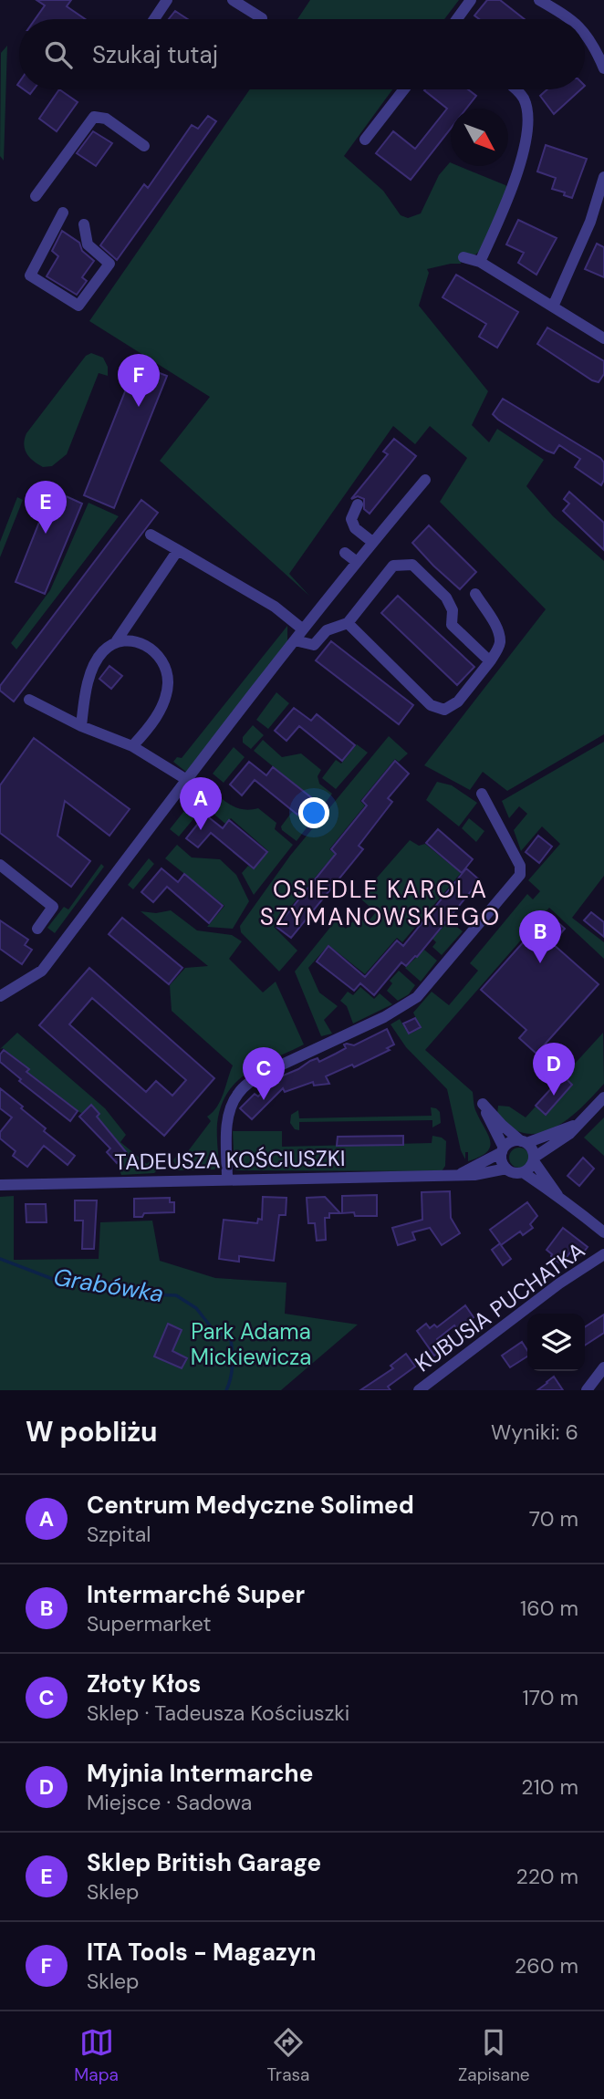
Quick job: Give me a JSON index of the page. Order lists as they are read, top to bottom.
{
  "streets": {
    "street": ["TADEUSZA KOŚCIUSZKI", "KUBUSIA PUCHATKA"]
  },
  "districts": ["OSIEDLE KAROLA SZYMANOWSKIEGO"],
  "water": ["Grabówka"],
  "parks": ["Park Adama Mickiewicza"],
  "north": "bottom right",
  "page": {
    "search": "Szukaj tutaj",
    "pins": [
      "F",
      "E",
      "A",
      "B",
      "D",
      "C"
    ],
    "heading": ["W pobliżu", "Wyniki: 6"],
    "list": [
      {
        "mark": "A",
        "name": "Centrum Medyczne Solimed",
        "note": "Szpital",
        "value": "70 m"
      },
      {
        "mark": "B",
        "name": "Intermarché Super",
        "note": "Supermarket",
        "value": "160 m"
      },
      {
        "mark": "C",
        "name": "Złoty Kłos",
        "note": "Sklep · Tadeusza Kościuszki",
        "value": "170 m"
      },
      {
        "mark": "D",
        "name": "Myjnia Intermarche",
        "note": "Miejsce · Sadowa",
        "value": "210 m"
      },
      {
        "mark": "E",
        "name": "Sklep British Garage",
        "note": "Sklep",
        "value": "220 m"
      },
      {
        "mark": "F",
        "name": "ITA Tools - Magazyn",
        "note": "Sklep",
        "value": "260 m"
      }
    ],
    "nav": ["Mapa", "Trasa", "Zapisane"]
  }
}
